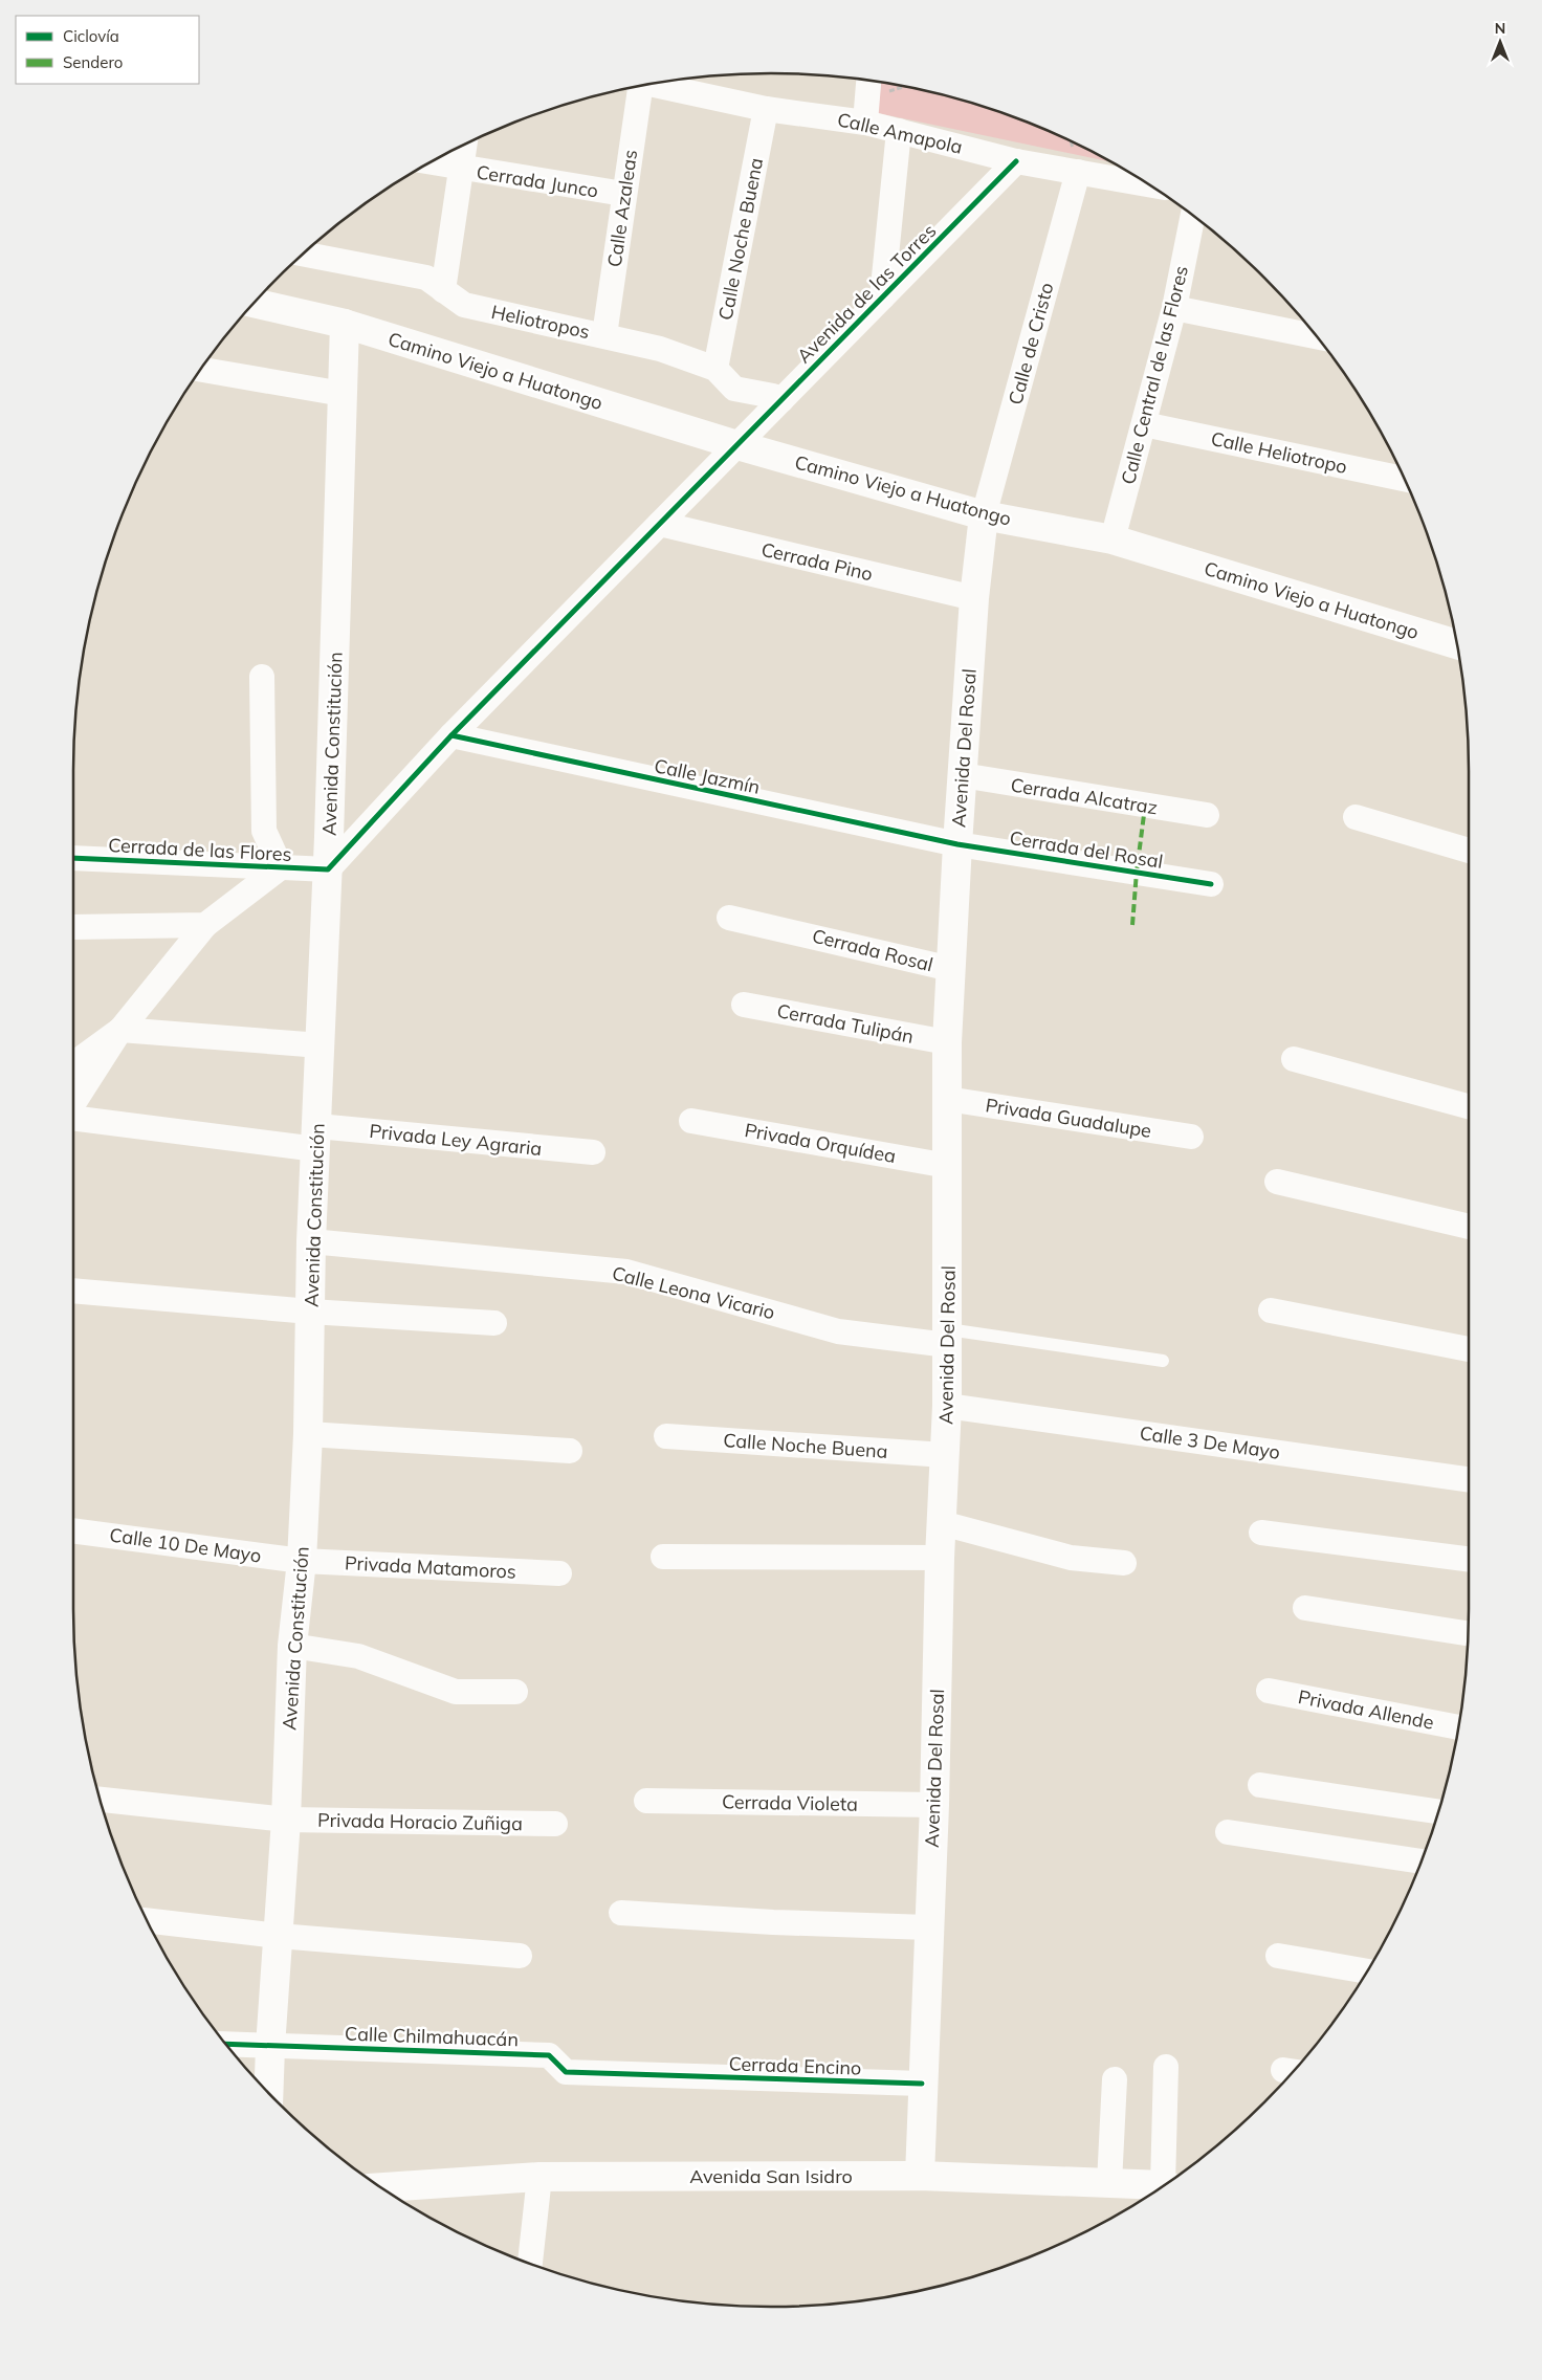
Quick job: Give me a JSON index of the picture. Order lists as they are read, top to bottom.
{
  "streets": {
    "main road": [
      "Camino Viejo a Huatongo",
      "Avenida Constitución",
      "Avenida Del Rosal",
      "Avenida San Isidro"
    ],
    "street": [
      "Calle Amapola",
      "Cerrada Junco",
      "Calle Azaleas",
      "Calle Noche Buena",
      "Avenida de las Torres",
      "Heliotropos",
      "Calle de Cristo",
      "Calle Central de las Flores",
      "Calle Heliotropo",
      "Cerrada Pino",
      "Calle Jazmín",
      "Cerrada Alcatraz",
      "Cerrada de las Flores",
      "Cerrada del Rosal",
      "Cerrada Rosal",
      "Cerrada Tulipán",
      "Privada Guadalupe",
      "Privada Ley Agraria",
      "Privada Orquídea",
      "Calle Leona Vicario",
      "Calle 3 De Mayo",
      "Calle 10 De Mayo",
      "Privada Matamoros",
      "Privada Allende",
      "Cerrada Violeta",
      "Privada Horacio Zuñiga",
      "Calle Chilmahuacán",
      "Cerrada Encino"
    ]
  },
  "crossings": [
    ["Calle Amapola", "Calle Noche Buena"],
    ["Calle Amapola", "Avenida de las Torres"],
    ["Calle Amapola", "Calle de Cristo"],
    ["Cerrada Junco", "Calle Azaleas"],
    ["Calle Azaleas", "Heliotropos"],
    ["Calle Noche Buena", "Heliotropos"],
    ["Calle Noche Buena", "Avenida Del Rosal"],
    ["Avenida de las Torres", "Heliotropos"],
    ["Avenida de las Torres", "Camino Viejo a Huatongo"],
    ["Avenida de las Torres", "Cerrada Pino"],
    ["Avenida de las Torres", "Avenida Constitución"],
    ["Avenida de las Torres", "Calle Jazmín"],
    ["Avenida de las Torres", "Cerrada de las Flores"],
    ["Calle de Cristo", "Camino Viejo a Huatongo"],
    ["Calle de Cristo", "Avenida Del Rosal"],
    ["Camino Viejo a Huatongo", "Calle Central de las Flores"],
    ["Camino Viejo a Huatongo", "Avenida Constitución"],
    ["Camino Viejo a Huatongo", "Avenida Del Rosal"],
    ["Calle Central de las Flores", "Calle Heliotropo"],
    ["Cerrada Pino", "Avenida Del Rosal"],
    ["Avenida Constitución", "Cerrada de las Flores"],
    ["Avenida Constitución", "Privada Ley Agraria"],
    ["Avenida Constitución", "Calle Leona Vicario"],
    ["Avenida Constitución", "Calle 10 De Mayo"],
    ["Avenida Constitución", "Privada Matamoros"],
    ["Avenida Constitución", "Privada Horacio Zuñiga"],
    ["Avenida Constitución", "Calle Chilmahuacán"],
    ["Avenida Del Rosal", "Calle Jazmín"],
    ["Avenida Del Rosal", "Cerrada Alcatraz"],
    ["Avenida Del Rosal", "Cerrada del Rosal"],
    ["Avenida Del Rosal", "Cerrada Rosal"],
    ["Avenida Del Rosal", "Cerrada Tulipán"],
    ["Avenida Del Rosal", "Privada Guadalupe"],
    ["Avenida Del Rosal", "Privada Orquídea"],
    ["Avenida Del Rosal", "Calle Leona Vicario"],
    ["Avenida Del Rosal", "Calle 3 De Mayo"],
    ["Avenida Del Rosal", "Cerrada Violeta"],
    ["Avenida Del Rosal", "Cerrada Encino"],
    ["Avenida Del Rosal", "Avenida San Isidro"],
    ["Calle Jazmín", "Cerrada del Rosal"],
    ["Calle 10 De Mayo", "Privada Matamoros"],
    ["Calle Chilmahuacán", "Cerrada Encino"]
  ],
  "legend": ["Ciclovía", "Sendero"],
  "north": "top"
}
